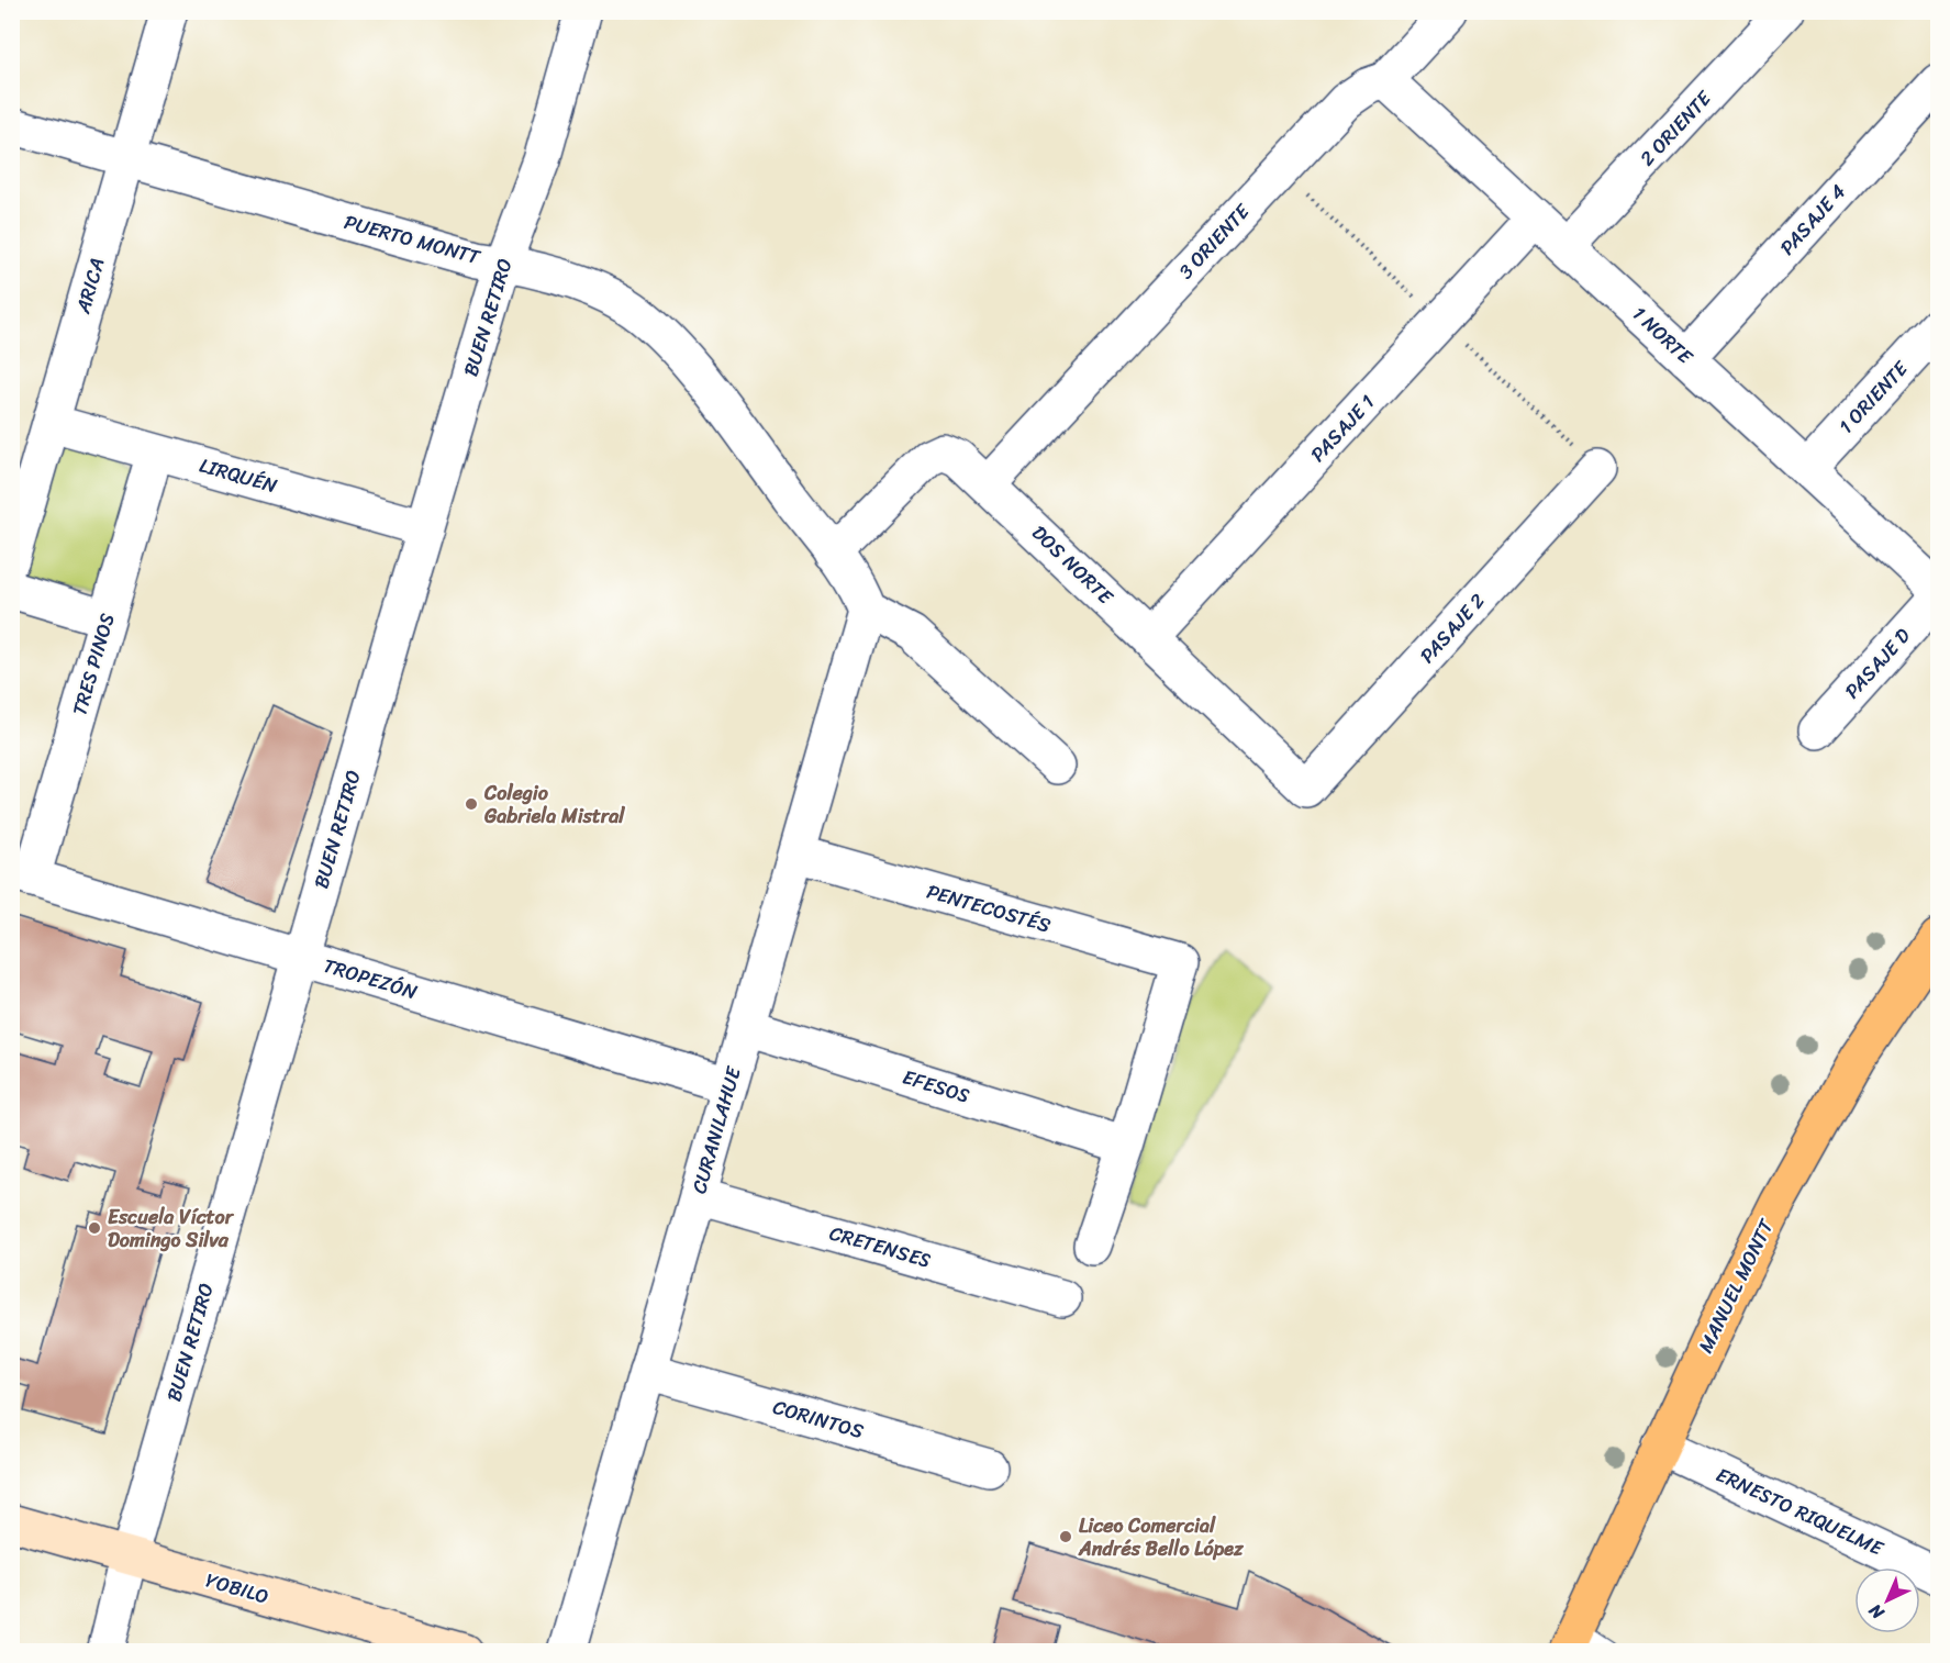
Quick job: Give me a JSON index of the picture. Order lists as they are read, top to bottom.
{
  "streets": {
    "main road": ["MANUEL MONTT", "YOBILO"],
    "street": [
      "2 ORIENTE",
      "PASAJE 4",
      "PUERTO MONTT",
      "3 ORIENTE",
      "ARICA",
      "BUEN RETIRO",
      "1 NORTE",
      "1 ORIENTE",
      "PASAJE 1",
      "LIRQUÉN",
      "DOS NORTE",
      "PASAJE 2",
      "PASAJE D",
      "TRES PINOS",
      "PENTECOSTÉS",
      "TROPEZÓN",
      "EFESOS",
      "CURANILAHUE",
      "CRETENSES",
      "CORINTOS",
      "ERNESTO RIQUELME"
    ]
  },
  "crossings": [
    ["2 ORIENTE", "1 NORTE"],
    ["PASAJE 4", "1 NORTE"],
    ["PUERTO MONTT", "ARICA"],
    ["PUERTO MONTT", "BUEN RETIRO"],
    ["PUERTO MONTT", "DOS NORTE"],
    ["PUERTO MONTT", "CURANILAHUE"],
    ["3 ORIENTE", "1 NORTE"],
    ["3 ORIENTE", "DOS NORTE"],
    ["ARICA", "LIRQUÉN"],
    ["BUEN RETIRO", "LIRQUÉN"],
    ["BUEN RETIRO", "TROPEZÓN"],
    ["BUEN RETIRO", "YOBILO"],
    ["1 NORTE", "1 ORIENTE"],
    ["1 NORTE", "PASAJE 1"],
    ["PASAJE 1", "DOS NORTE"],
    ["LIRQUÉN", "TRES PINOS"],
    ["DOS NORTE", "PASAJE 2"],
    ["TRES PINOS", "TROPEZÓN"],
    ["PENTECOSTÉS", "EFESOS"],
    ["PENTECOSTÉS", "CURANILAHUE"],
    ["TROPEZÓN", "CURANILAHUE"],
    ["EFESOS", "CURANILAHUE"],
    ["CURANILAHUE", "CRETENSES"],
    ["CURANILAHUE", "CORINTOS"],
    ["MANUEL MONTT", "ERNESTO RIQUELME"]
  ],
  "places": ["Colegio Gabriela Mistral", "Escuela Víctor Domingo Silva", "Liceo Comercial Andrés Bello López"],
  "north": "bottom left"
}
